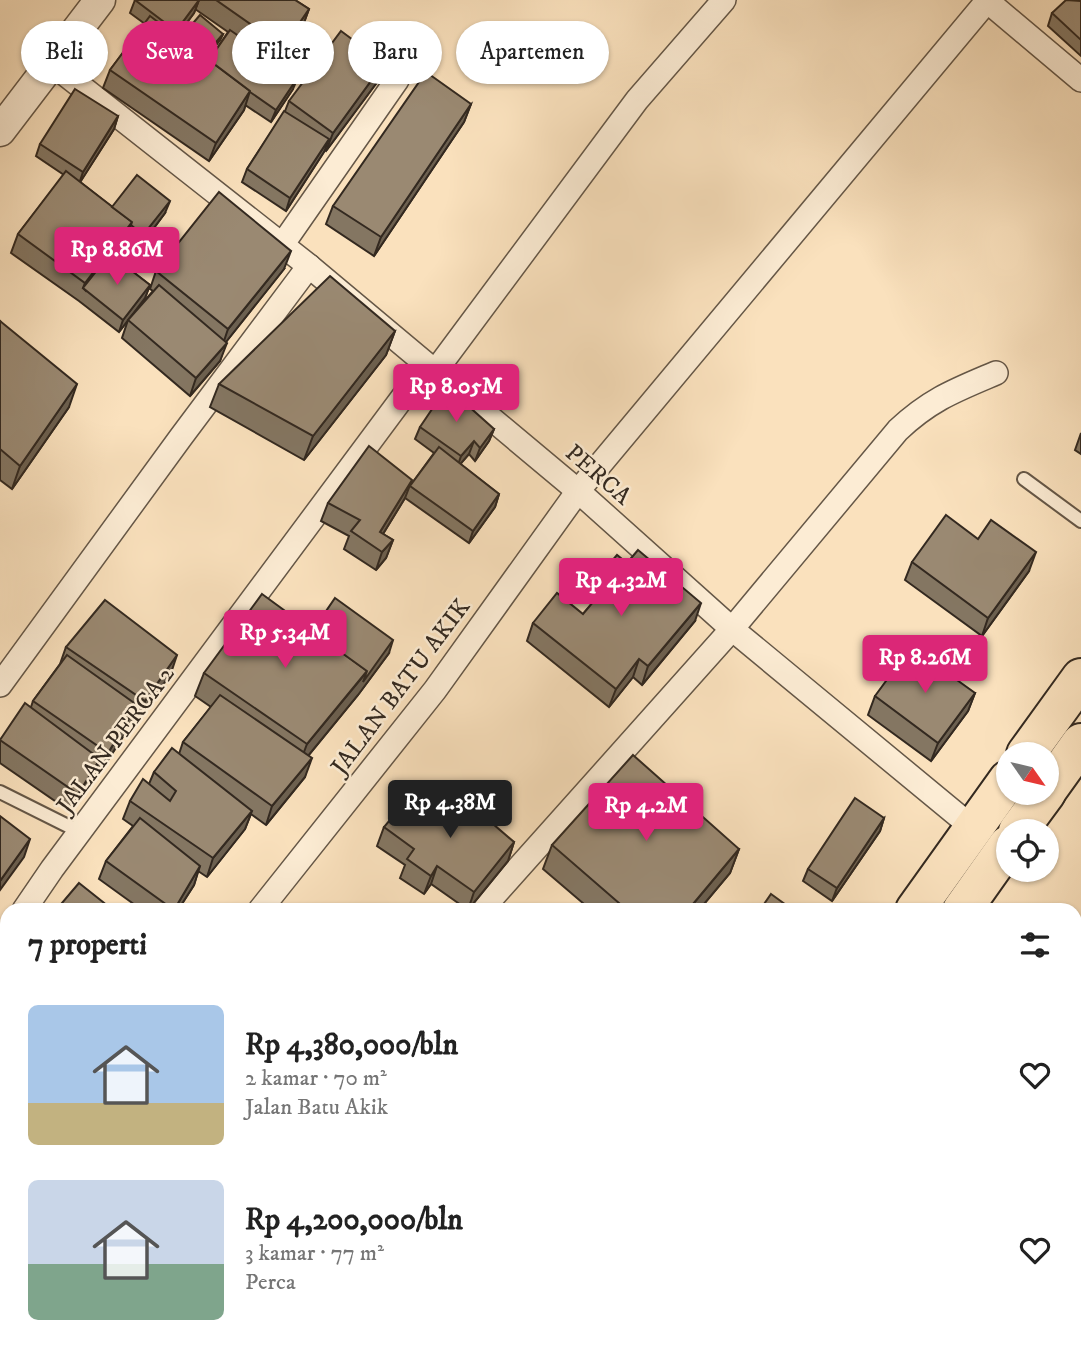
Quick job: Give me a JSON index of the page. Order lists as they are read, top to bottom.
{
  "streets": {
    "street": ["PERCA", "JALAN BATU AKIK", "JALAN PERCA 2"]
  },
  "crossings": [
    ["PERCA", "JALAN BATU AKIK"],
    ["PERCA", "JALAN PERCA 2"]
  ],
  "north": "bottom right",
  "page": {
    "chip": [
      "Beli",
      "Sewa",
      "Filter",
      "Baru",
      "Apartemen"
    ],
    "price": [
      "Rp 8.86M",
      "Rp 8.05M",
      "Rp 4.32M",
      "Rp 5.34M",
      "Rp 8.26M",
      "Rp 4.38M",
      "Rp 4.2M"
    ],
    "heading": "7 properti",
    "list": [
      {
        "name": "Rp 4,380,000/bln",
        "note": "2 kamar · 70 m² · Jalan Batu Akik"
      },
      {
        "name": "Rp 4,200,000/bln",
        "note": "3 kamar · 77 m² · Perca"
      }
    ]
  }
}
